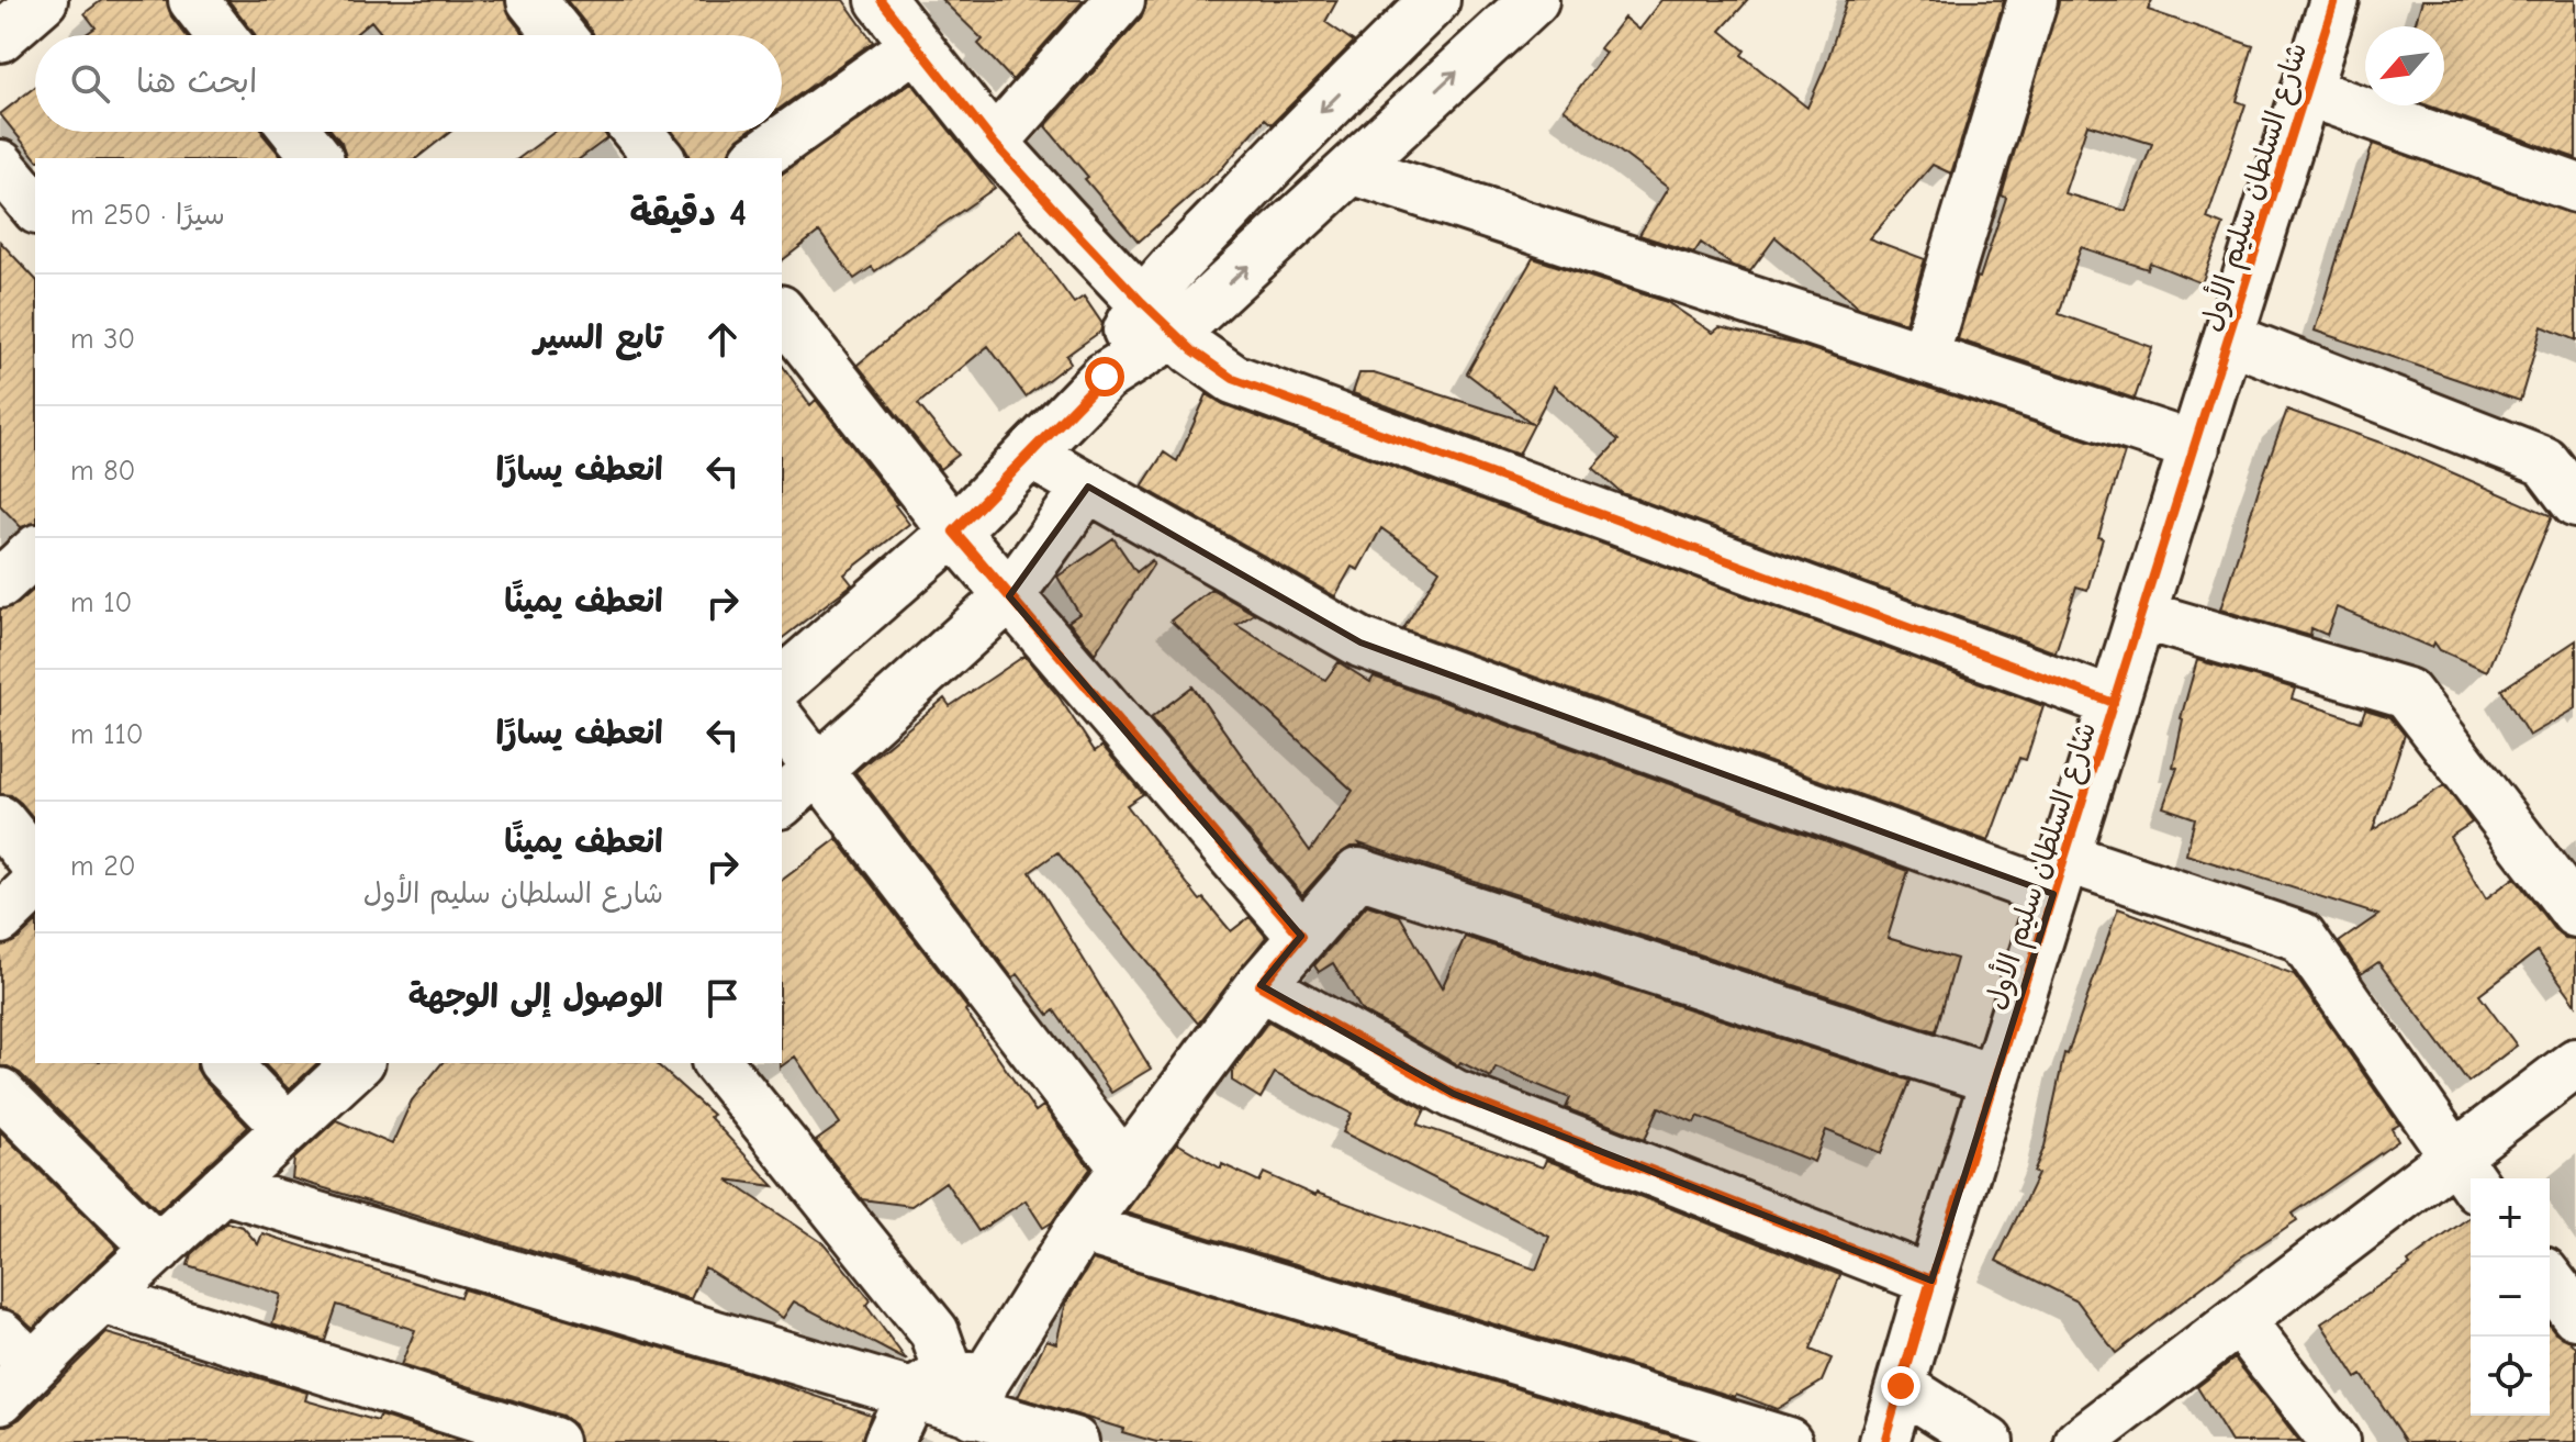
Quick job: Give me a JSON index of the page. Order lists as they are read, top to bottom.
{
  "streets": {
    "street": ["شارع السلطان سليم الأول"]
  },
  "north": "bottom left",
  "page": {
    "search": "ابحث هنا",
    "heading": ["4 دقيقة", "سيرًا · 250 m"],
    "list": [
      ["تابع السير", "30 m"],
      ["انعطف يسارًا", "80 m"],
      ["انعطف يمينًا", "10 m"],
      ["انعطف يسارًا", "110 m"],
      ["انعطف يمينًا", "شارع السلطان سليم الأول", "20 m"],
      "الوصول إلى الوجهة"
    ],
    "map_buttons": ["+", "−"]
  }
}
